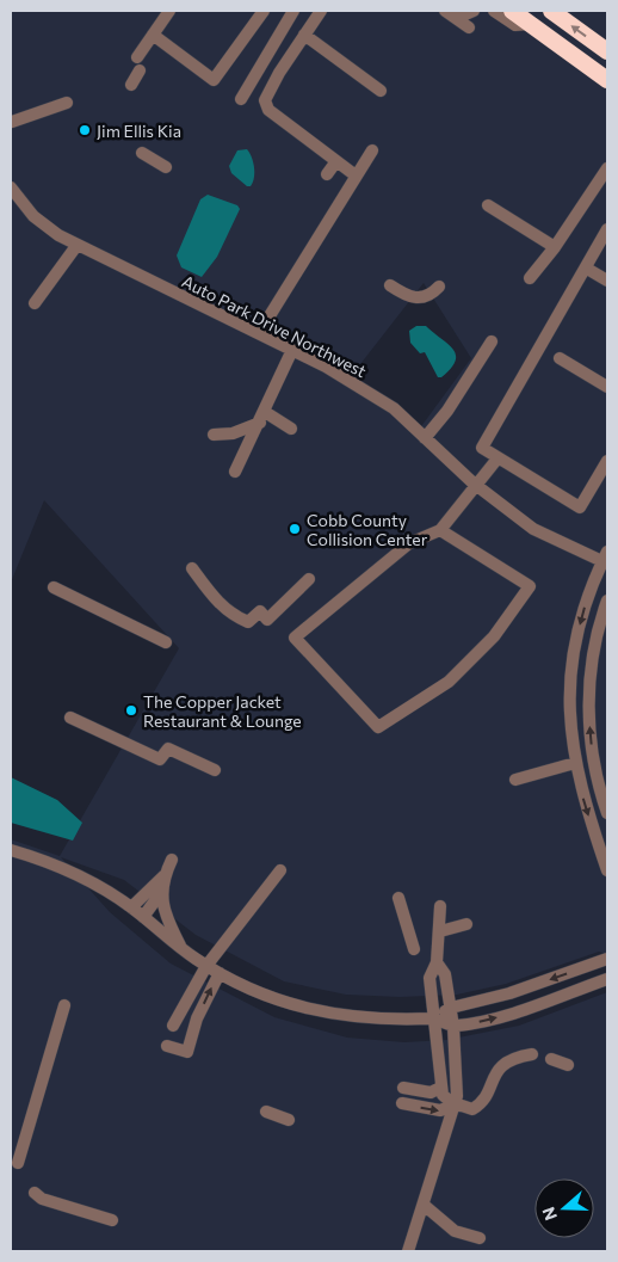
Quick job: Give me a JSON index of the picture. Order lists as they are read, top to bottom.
{
  "streets": {
    "street": ["Auto Park Drive Northwest"]
  },
  "places": ["Jim Ellis Kia", "Cobb County Collision Center", "The Copper Jacket Restaurant & Lounge"],
  "north": "left"
}
